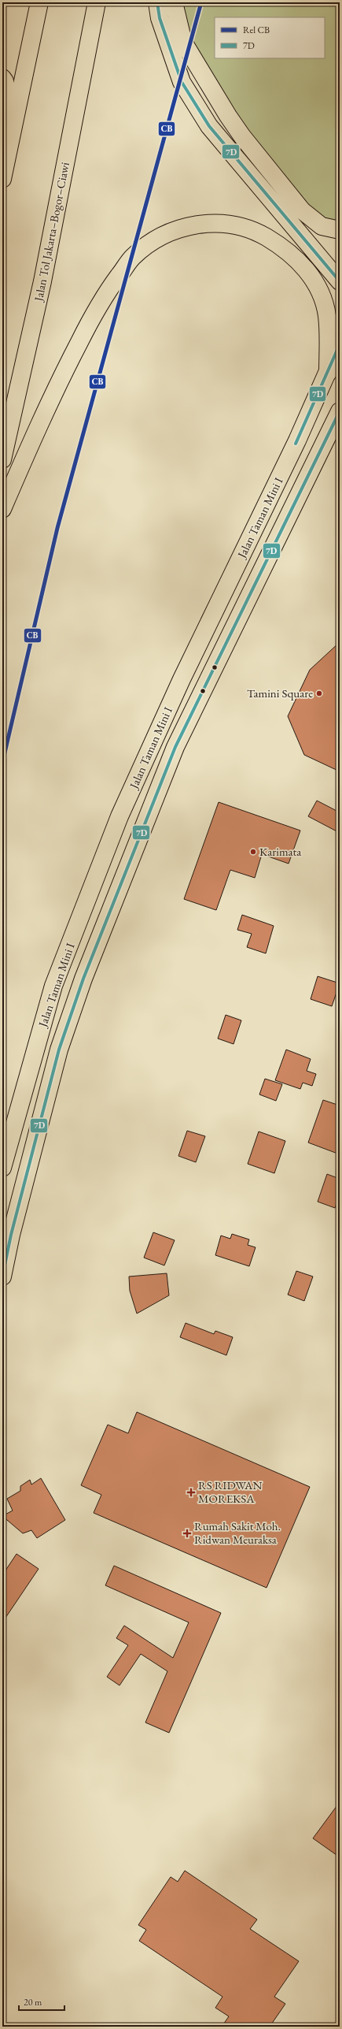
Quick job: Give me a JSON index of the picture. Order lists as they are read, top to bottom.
{
  "streets": {
    "main road": ["Jalan Tol Jakarta–Bogor–Ciawi", "Jalan Taman Mini I"]
  },
  "places": {
    "other": ["Tamini Square", "Karimata"],
    "health": ["RS RIDWAN MOREKSA", "Rumah Sakit Moh. Ridwan Meuraksa"]
  },
  "lines": ["rail line CB", "transit line 7D"],
  "legend": ["Rel CB", "7D"],
  "scale_bar": "20 m"
}
